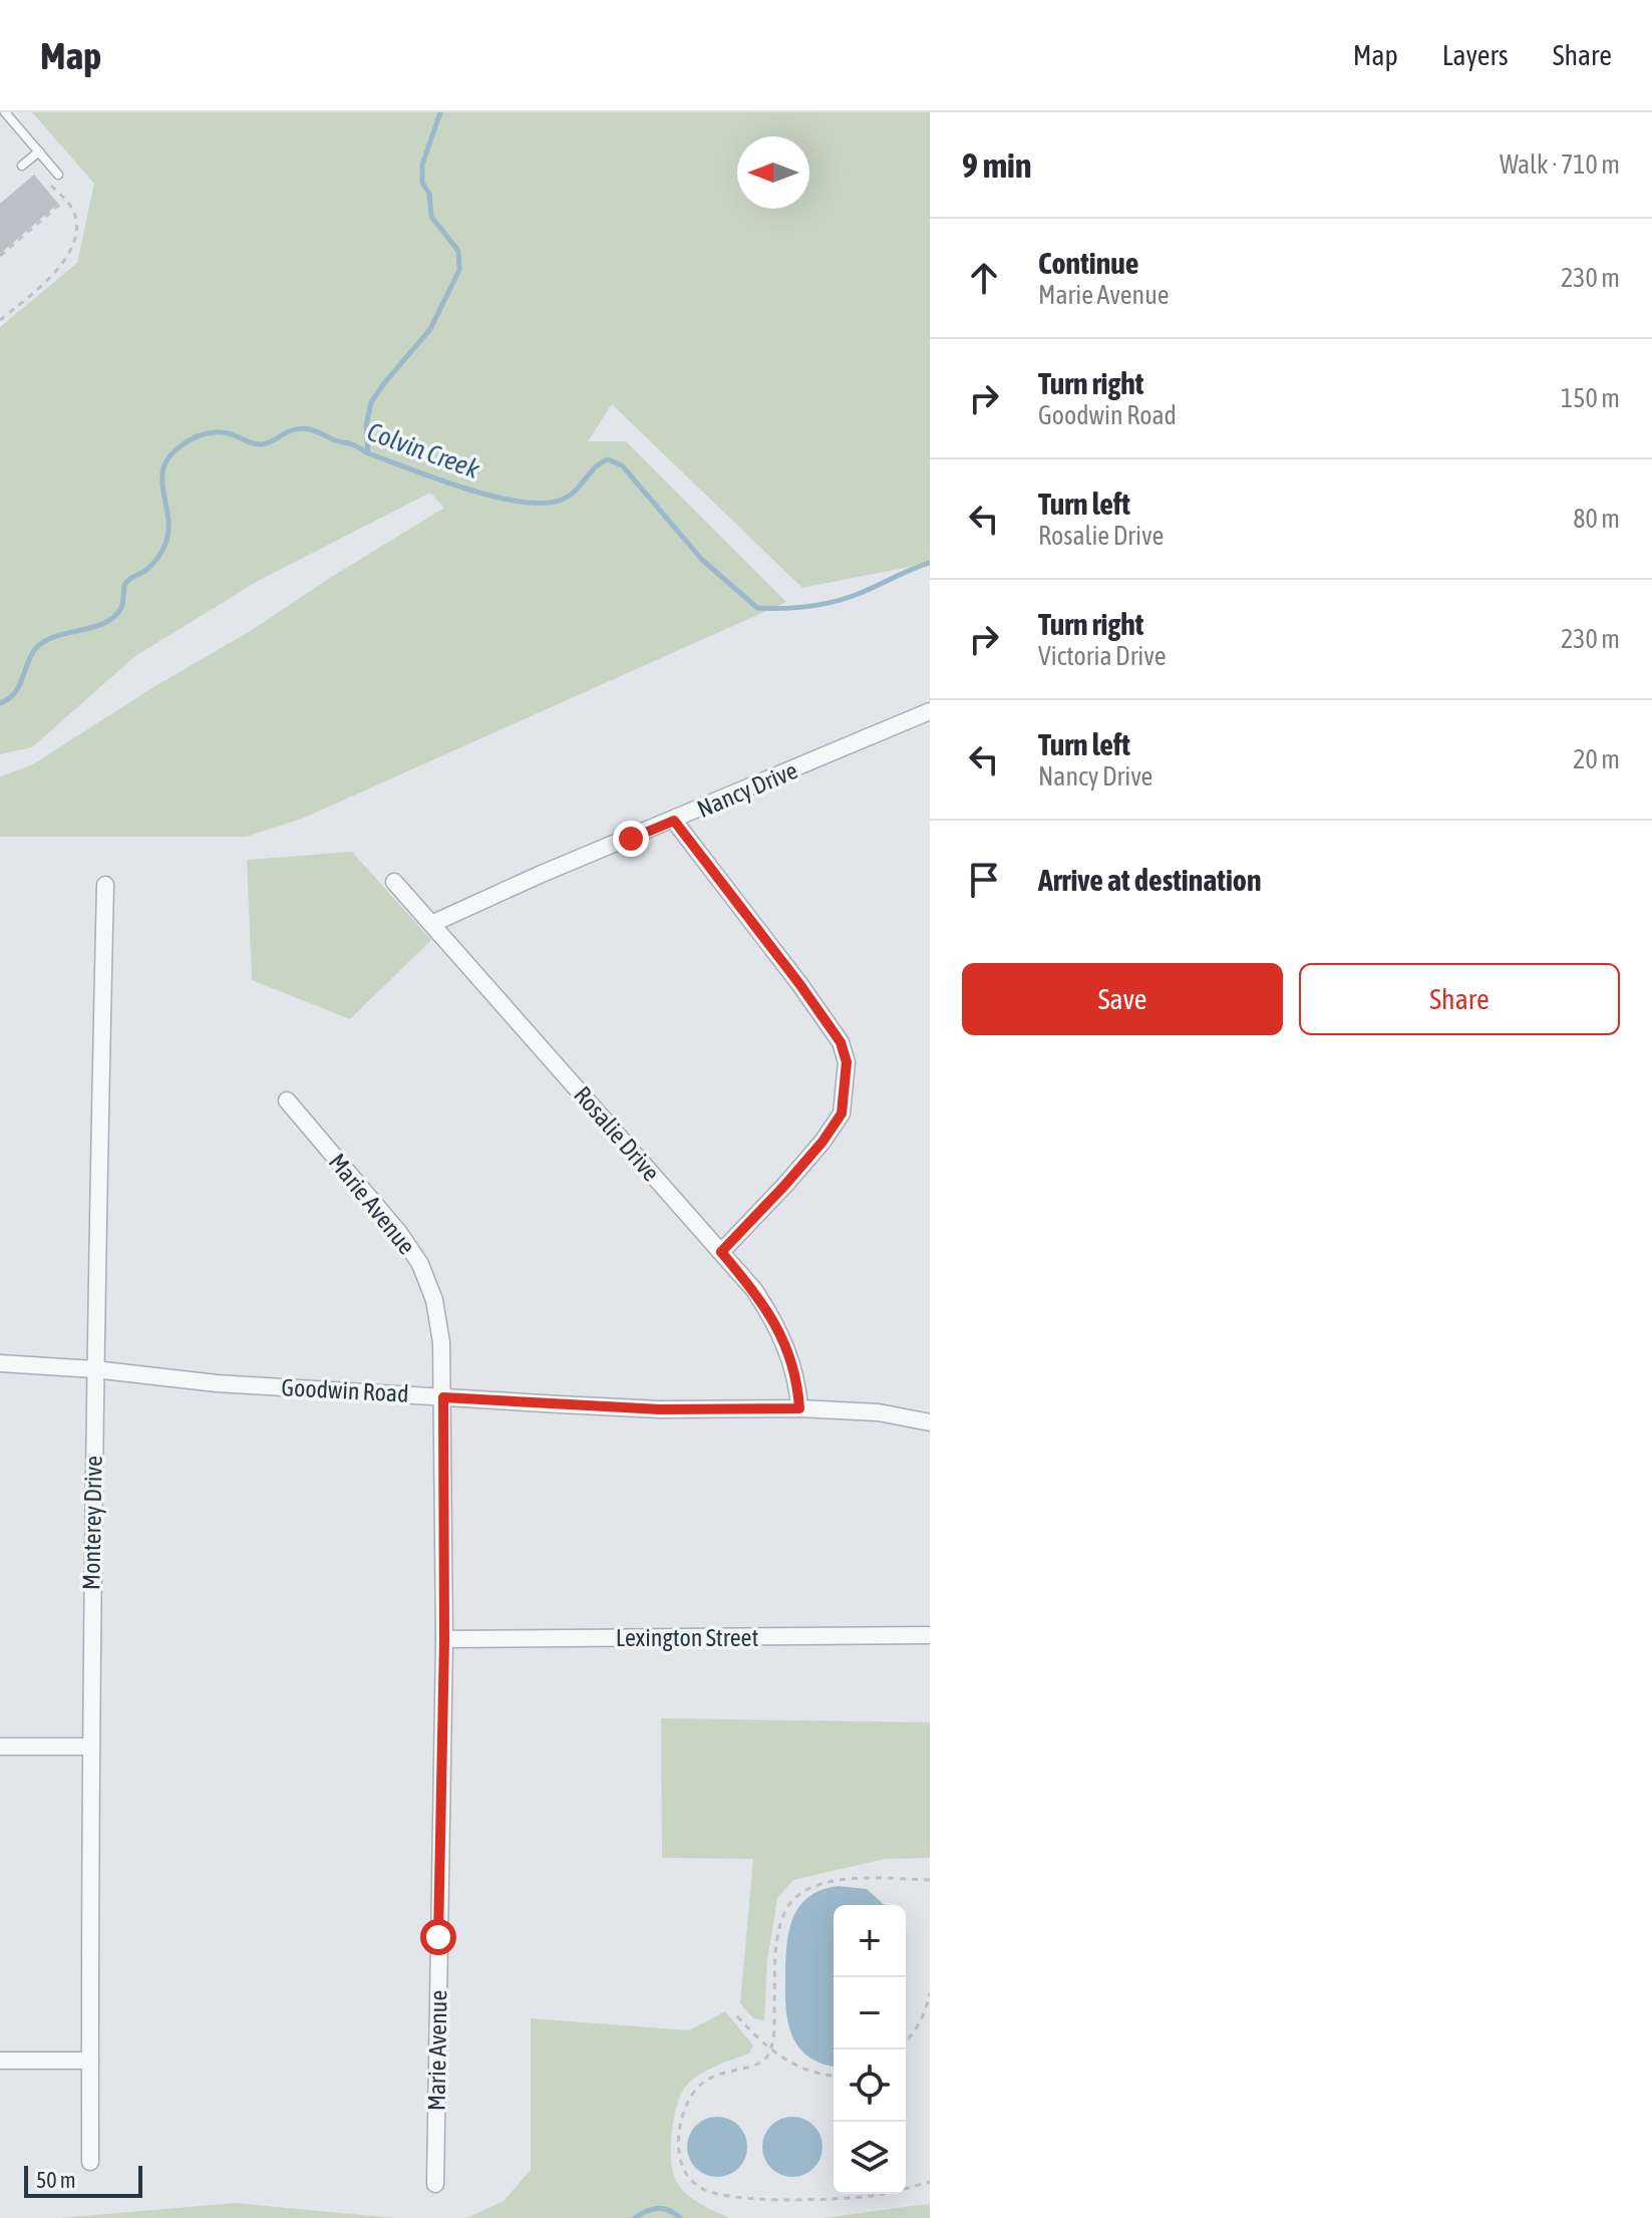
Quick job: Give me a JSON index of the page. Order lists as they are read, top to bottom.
{
  "streets": {
    "street": [
      "Nancy Drive",
      "Rosalie Drive",
      "Marie Avenue",
      "Goodwin Road",
      "Monterey Drive",
      "Lexington Street"
    ]
  },
  "crossings": [
    ["Nancy Drive", "Rosalie Drive"],
    ["Rosalie Drive", "Goodwin Road"],
    ["Marie Avenue", "Goodwin Road"],
    ["Marie Avenue", "Lexington Street"],
    ["Goodwin Road", "Monterey Drive"]
  ],
  "water": ["Colvin Creek"],
  "scale_bar": "50 m",
  "north": "left",
  "page": {
    "header": "Map",
    "nav": ["Map", "Layers", "Share"],
    "heading": ["9 min", "Walk · 710 m"],
    "list": [
      ["Continue", "Marie Avenue", "230 m"],
      ["Turn right", "Goodwin Road", "150 m"],
      ["Turn left", "Rosalie Drive", "80 m"],
      ["Turn right", "Victoria Drive", "230 m"],
      ["Turn left", "Nancy Drive", "20 m"],
      "Arrive at destination"
    ],
    "buttons": ["Save", "Share"],
    "map_buttons": ["+", "−"],
    "scale": "50 m"
  }
}
